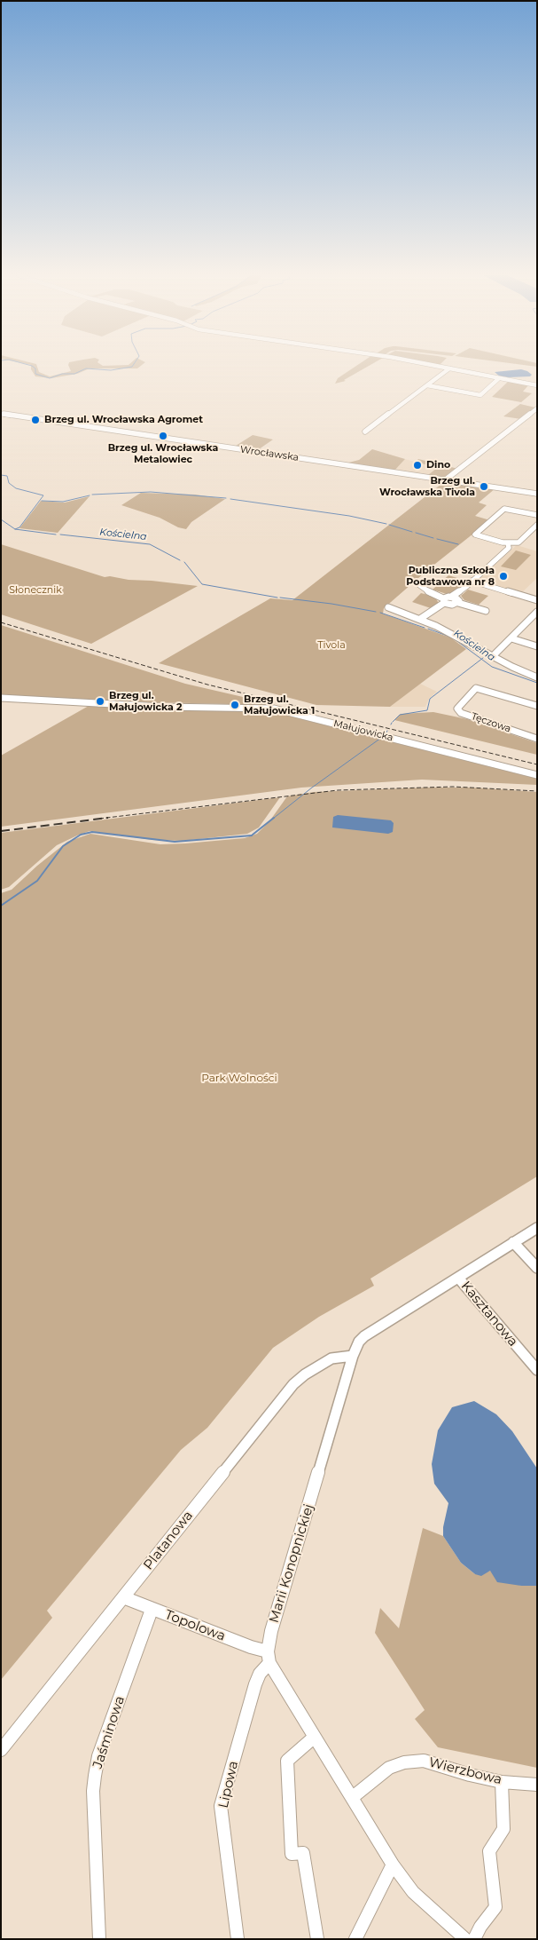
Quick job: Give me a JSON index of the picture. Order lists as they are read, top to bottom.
{
  "streets": {
    "street": [
      "Wrocławska",
      "Tęczowa",
      "Małujowicka",
      "Kasztanowa",
      "Platanowa",
      "Marii Konopnickiej",
      "Topolowa",
      "Jaśminowa",
      "Wierzbowa",
      "Lipowa"
    ]
  },
  "crossings": [
    ["Kasztanowa", "Marii Konopnickiej"],
    ["Platanowa", "Marii Konopnickiej"],
    ["Platanowa", "Topolowa"],
    ["Marii Konopnickiej", "Topolowa"],
    ["Marii Konopnickiej", "Lipowa"],
    ["Topolowa", "Jaśminowa"],
    ["Topolowa", "Lipowa"]
  ],
  "water": ["Kościelna"],
  "parks": ["Słonecznik", "Tivola", "Park Wolności"],
  "places": [
    "Brzeg ul. Wrocławska Agromet",
    "Brzeg ul. Wrocławska Metalowiec",
    "Dino",
    "Brzeg ul. Wrocławska Tivola",
    "Publiczna Szkoła Podstawowa nr 8",
    "Brzeg ul. Małujowicka 2",
    "Brzeg ul. Małujowicka 1"
  ]
}
